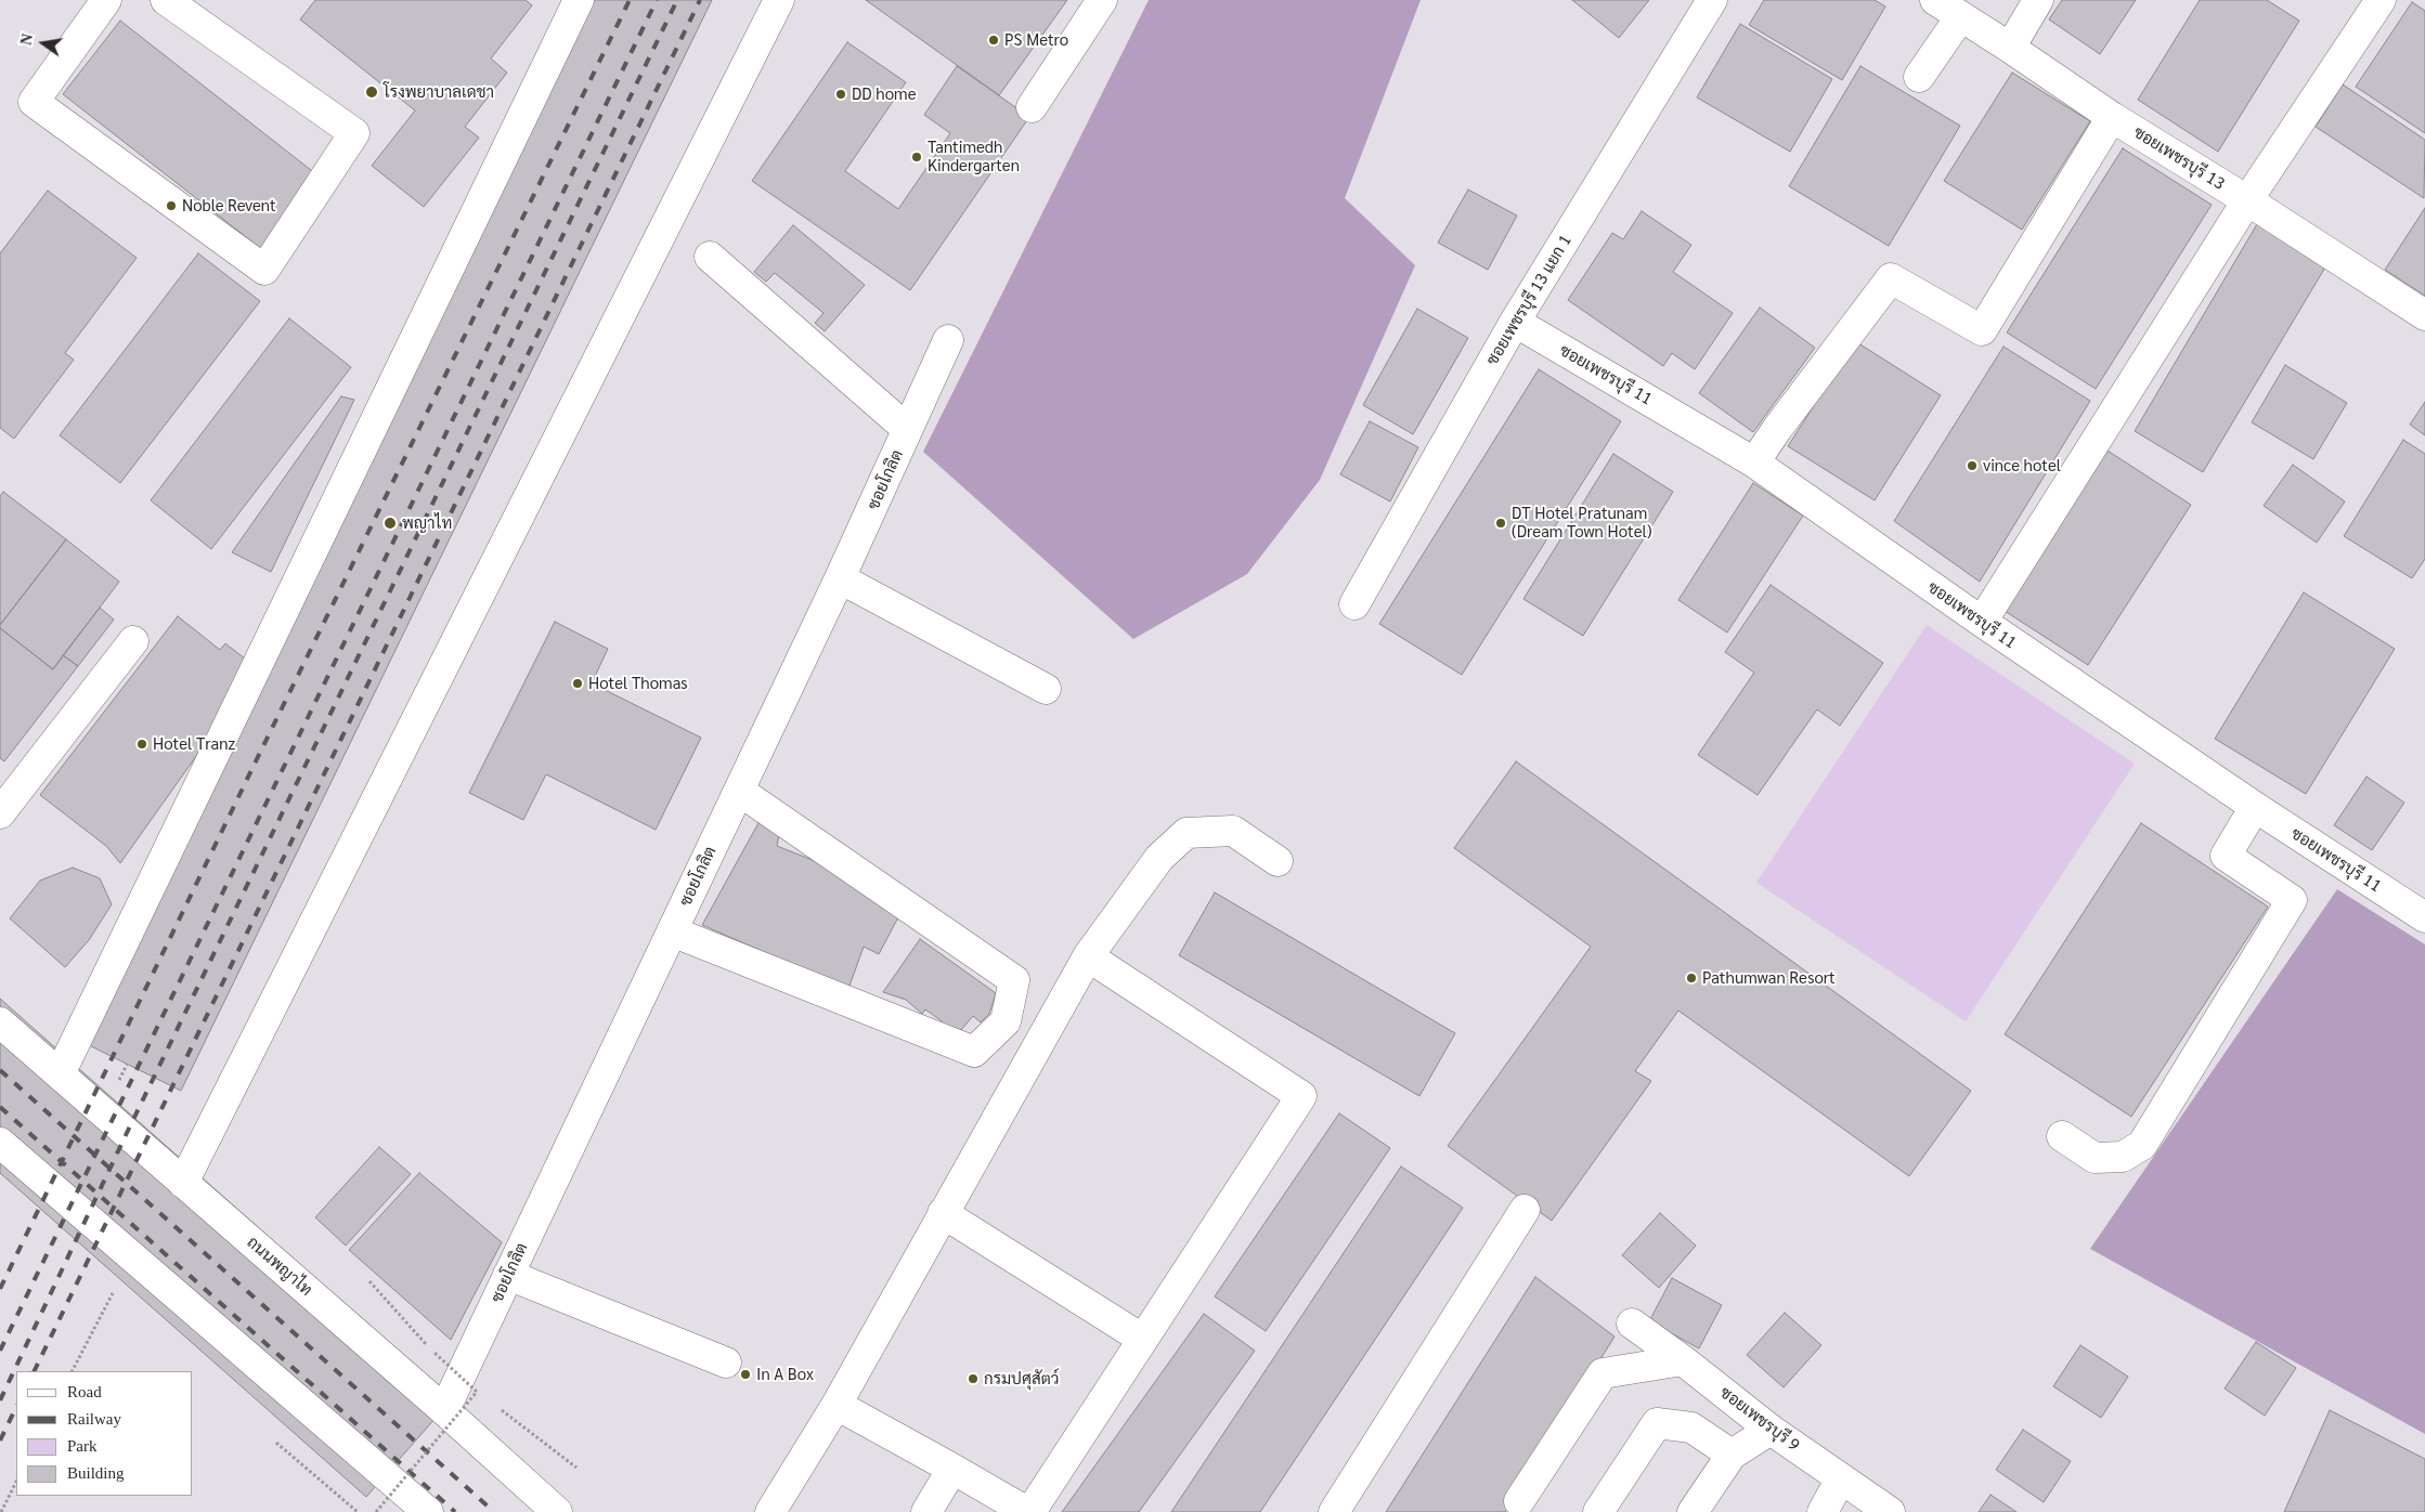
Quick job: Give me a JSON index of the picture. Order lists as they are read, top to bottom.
{
  "streets": {
    "street": [
      "ซอยเพชรบุรี 13",
      "ซอยเพชรบุรี 13 แยก 1",
      "ซอยเพชรบุรี 11",
      "ซอยโกลิต",
      "ถนนพญาไท",
      "ซอยเพชรบุรี 9"
    ]
  },
  "crossings": [
    ["ซอยเพชรบุรี 13 แยก 1", "ซอยเพชรบุรี 11"],
    ["ซอยโกลิต", "ถนนพญาไท"]
  ],
  "places": [
    "PS Metro",
    "โรงพยาบาลเดชา",
    "DD home",
    "Tantimedh Kindergarten",
    "Noble Revent",
    "vince hotel",
    "พญาไท",
    "DT Hotel Pratunam (Dream Town Hotel)",
    "Hotel Thomas",
    "Hotel Tranz",
    "Pathumwan Resort",
    "In A Box",
    "กรมปศุสัตว์"
  ],
  "legend": [
    "Road",
    "Railway",
    "Park",
    "Building"
  ],
  "north": "left"
}
